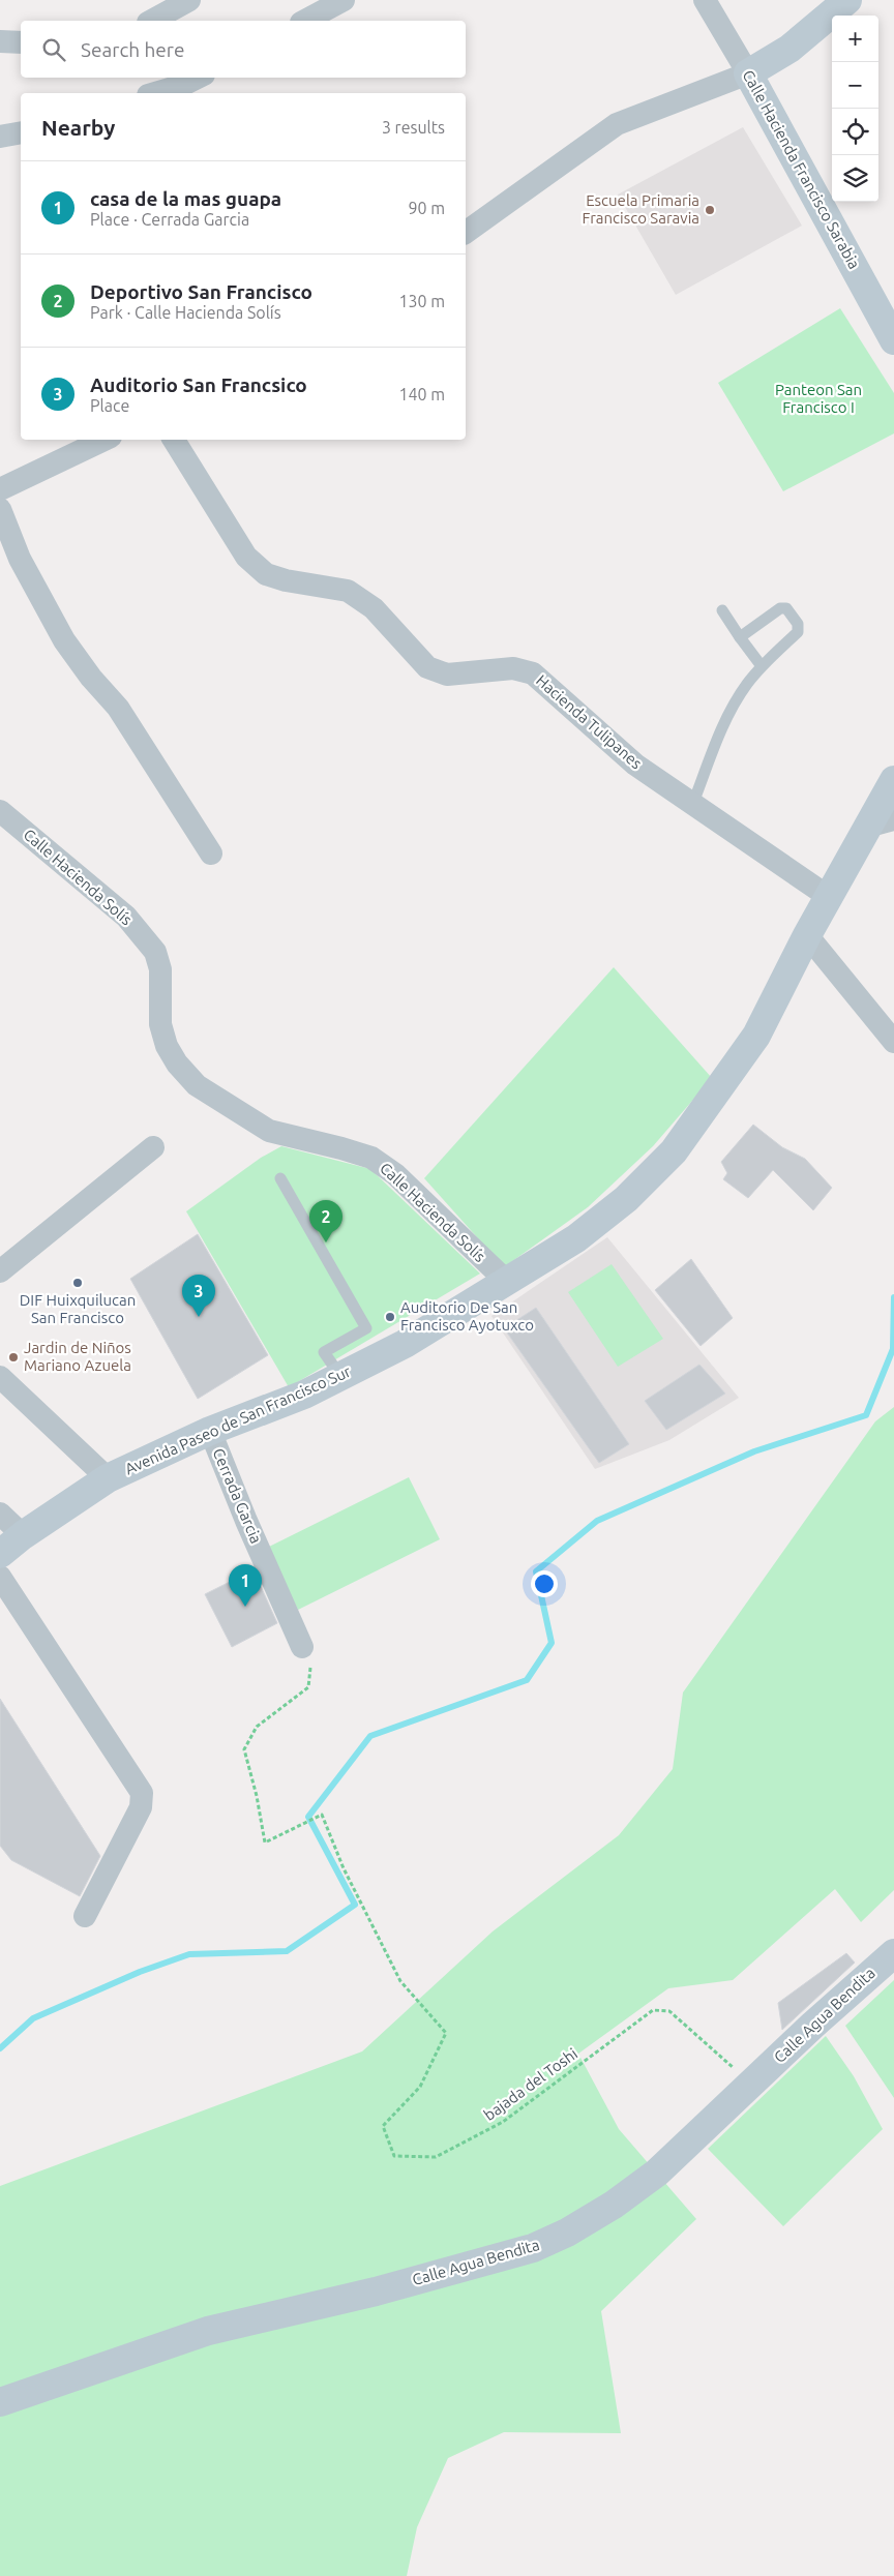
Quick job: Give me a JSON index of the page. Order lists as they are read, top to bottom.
{
  "streets": {
    "main road": ["Calle Hacienda Francisco Sarabia", "Avenida Paseo de San Francisco Sur", "Calle Agua Bendita"],
    "street": ["Hacienda Tulipanes", "Calle Hacienda Solís", "Cerrada Garcia"],
    "path": ["bajada del Toshi"]
  },
  "crossings": [
    ["Calle Hacienda Solís", "Avenida Paseo de San Francisco Sur"],
    ["Avenida Paseo de San Francisco Sur", "Cerrada Garcia"],
    ["Cerrada Garcia", "bajada del Toshi"]
  ],
  "parks": ["Panteon San Francisco I"],
  "places": [
    "Escuela Primaria Francisco Saravia",
    "DIF Huixquilucan San Francisco",
    "Auditorio De San Francisco Ayotuxco",
    "Jardin de Niños Mariano Azuela"
  ],
  "page": {
    "map_buttons": ["+", "−"],
    "search": "Search here",
    "heading": ["Nearby", "3 results"],
    "list": [
      {
        "mark": "1",
        "name": "casa de la mas guapa",
        "note": "Place · Cerrada Garcia",
        "value": "90 m"
      },
      {
        "mark": "2",
        "name": "Deportivo San Francisco",
        "note": "Park · Calle Hacienda Solís",
        "value": "130 m"
      },
      {
        "mark": "3",
        "name": "Auditorio San Francsico",
        "note": "Place",
        "value": "140 m"
      }
    ],
    "pins": ["2", "3", "1"]
  }
}
